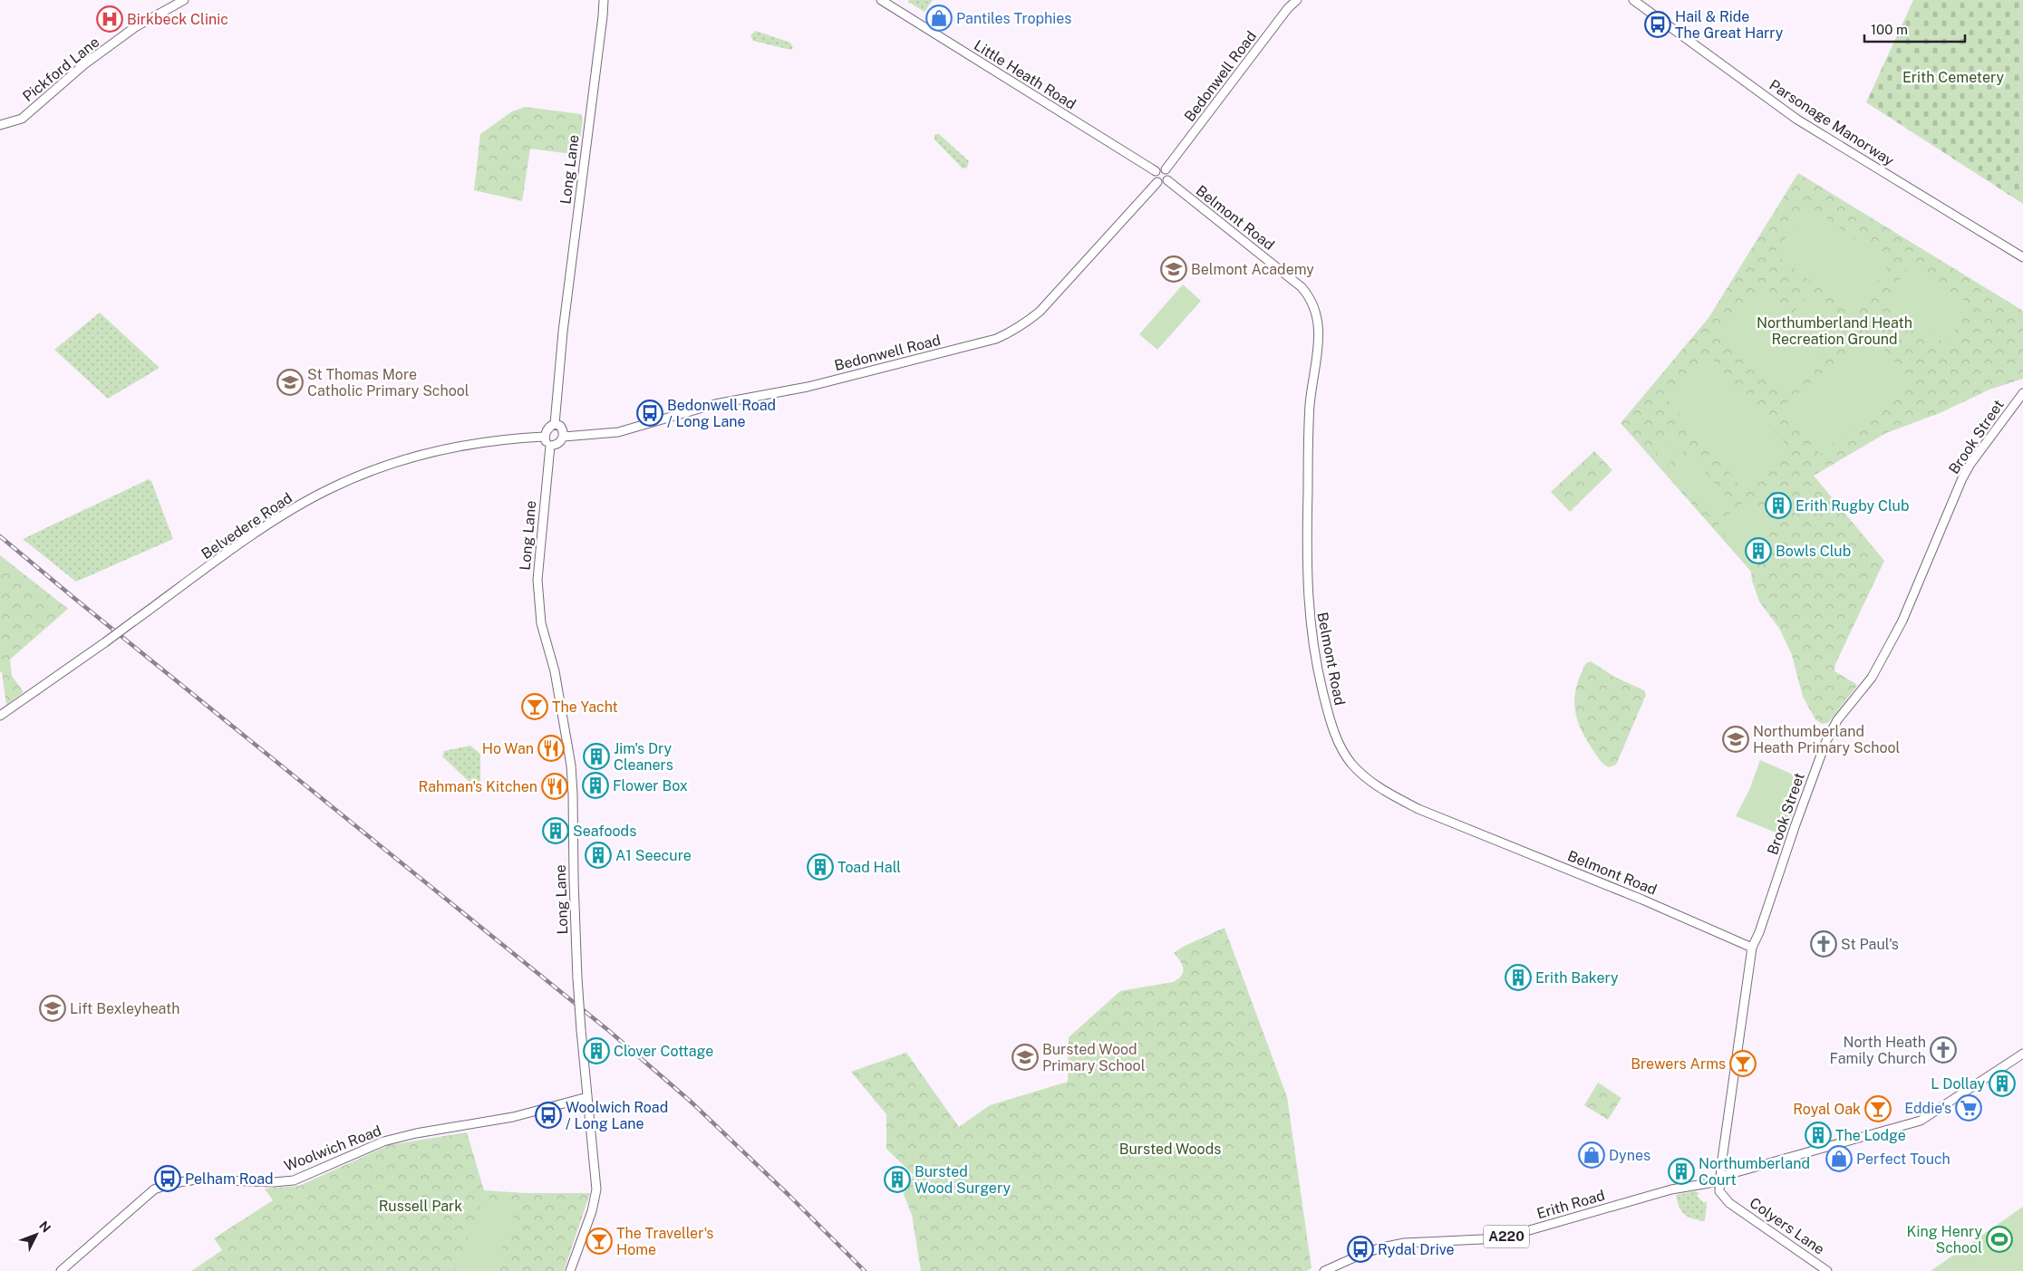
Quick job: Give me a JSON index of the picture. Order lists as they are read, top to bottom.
{
  "streets": {
    "street": [
      "Pickford Lane",
      "Little Heath Road",
      "Bedonwell Road",
      "Parsonage Manorway",
      "Long Lane",
      "Belmont Road",
      "Brook Street",
      "Belvedere Road",
      "Woolwich Road",
      "Erith Road",
      "Colyers Lane",
      "A220"
    ]
  },
  "crossings": [
    ["Little Heath Road", "Bedonwell Road"],
    ["Little Heath Road", "Belmont Road"],
    ["Bedonwell Road", "Long Lane"],
    ["Bedonwell Road", "Belmont Road"],
    ["Bedonwell Road", "Belvedere Road"],
    ["Long Lane", "Belvedere Road"],
    ["Long Lane", "Woolwich Road"],
    ["Belmont Road", "Brook Street"],
    ["Brook Street", "Erith Road"],
    ["Brook Street", "Colyers Lane"],
    ["Brook Street", "A220"],
    ["Erith Road", "Colyers Lane"],
    ["Erith Road", "A220"],
    ["Colyers Lane", "A220"]
  ],
  "parks": [
    "Erith Cemetery",
    "Northumberland Heath Recreation Ground",
    "Bursted Woods",
    "Russell Park"
  ],
  "places": {
    "shop": ["Pantiles Trophies", "Dynes", "Perfect Touch"],
    "hospital": ["Birkbeck Clinic"],
    "bus stop": [
      "Hail & Ride The Great Harry",
      "Bedonwell Road / Long Lane",
      "Woolwich Road / Long Lane",
      "Pelham Road",
      "Rydal Drive"
    ],
    "school or university": [
      "Belmont Academy",
      "St Thomas More Catholic Primary School",
      "Northumberland Heath Primary School",
      "Lift Bexleyheath",
      "Bursted Wood Primary School"
    ],
    "building": [
      "Erith Rugby Club",
      "Bowls Club",
      "Jim's Dry Cleaners",
      "Flower Box",
      "Seafoods",
      "A1 Seecure",
      "Toad Hall",
      "Erith Bakery",
      "Clover Cottage",
      "L Dollay",
      "The Lodge",
      "Northumberland Court",
      "Bursted Wood Surgery"
    ],
    "bar": [
      "The Yacht",
      "Brewers Arms",
      "Royal Oak",
      "The Traveller's Home"
    ],
    "restaurant": ["Ho Wan", "Rahman's Kitchen"],
    "church": ["St Paul's", "North Heath Family Church"],
    "supermarket": ["Eddie's"],
    "sports": ["King Henry School"]
  },
  "scale_bar": "100 m",
  "north": "top right"
}
